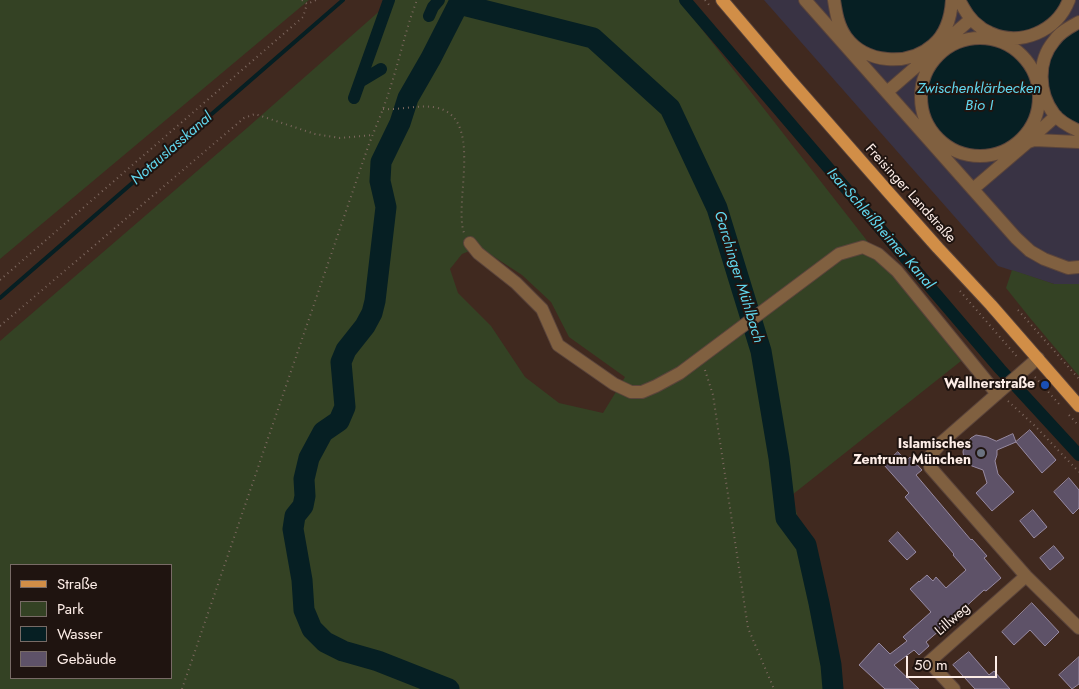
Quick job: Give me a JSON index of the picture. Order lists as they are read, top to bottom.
{
  "streets": {
    "main road": ["Freisinger Landstraße"],
    "street": ["Lillweg"]
  },
  "water": [
    "Zwischenklärbecken Bio I",
    "Notauslasskanal",
    "Isar-Schleißheimer Kanal",
    "Garchinger Mühlbach"
  ],
  "places": ["Wallnerstraße", "Islamisches Zentrum München"],
  "legend": [
    "Straße",
    "Park",
    "Wasser",
    "Gebäude"
  ],
  "scale_bar": "50 m"
}
